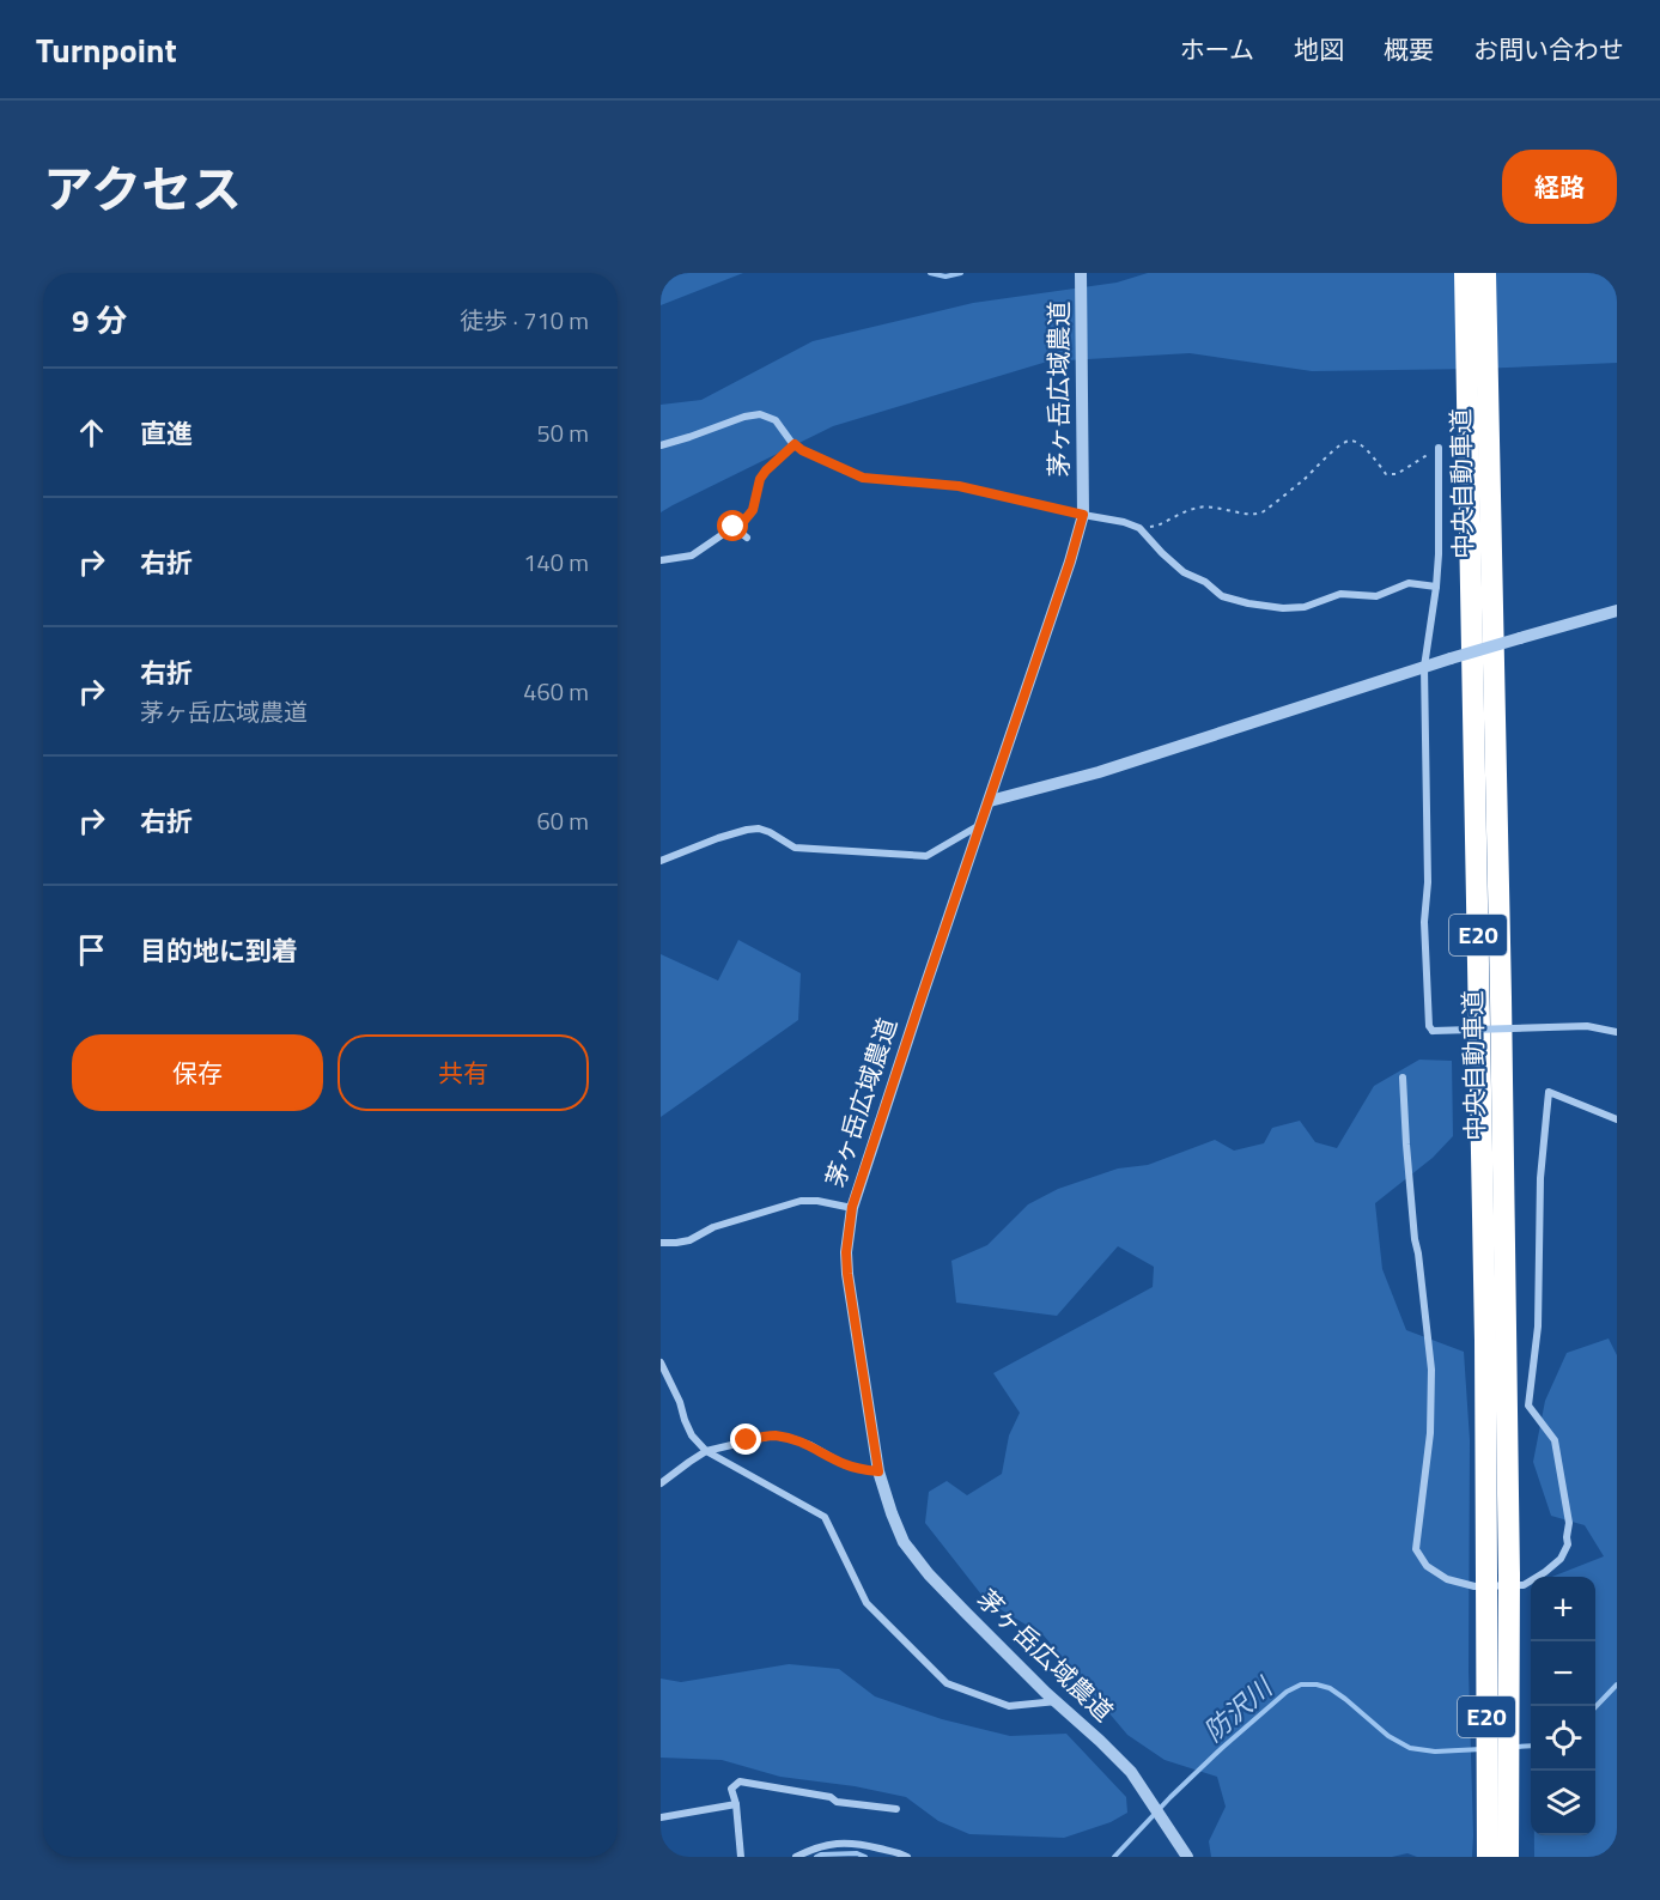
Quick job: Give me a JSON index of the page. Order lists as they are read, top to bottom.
{
  "streets": {
    "highway": ["中央自動車道", "E20"],
    "street": ["茅ヶ岳広域農道"]
  },
  "water": ["防沢川"],
  "page": {
    "header": "Turnpoint",
    "nav": [
      "ホーム",
      "地図",
      "概要",
      "お問い合わせ"
    ],
    "title": "アクセス",
    "buttons": [
      "経路",
      ["保存", "共有"]
    ],
    "heading": ["9 分", "徒歩 · 710 m"],
    "list": [
      ["直進", "50 m"],
      ["右折", "140 m"],
      ["右折", "茅ヶ岳広域農道", "460 m"],
      ["右折", "60 m"],
      "目的地に到着"
    ],
    "map_buttons": ["+", "−"]
  }
}
